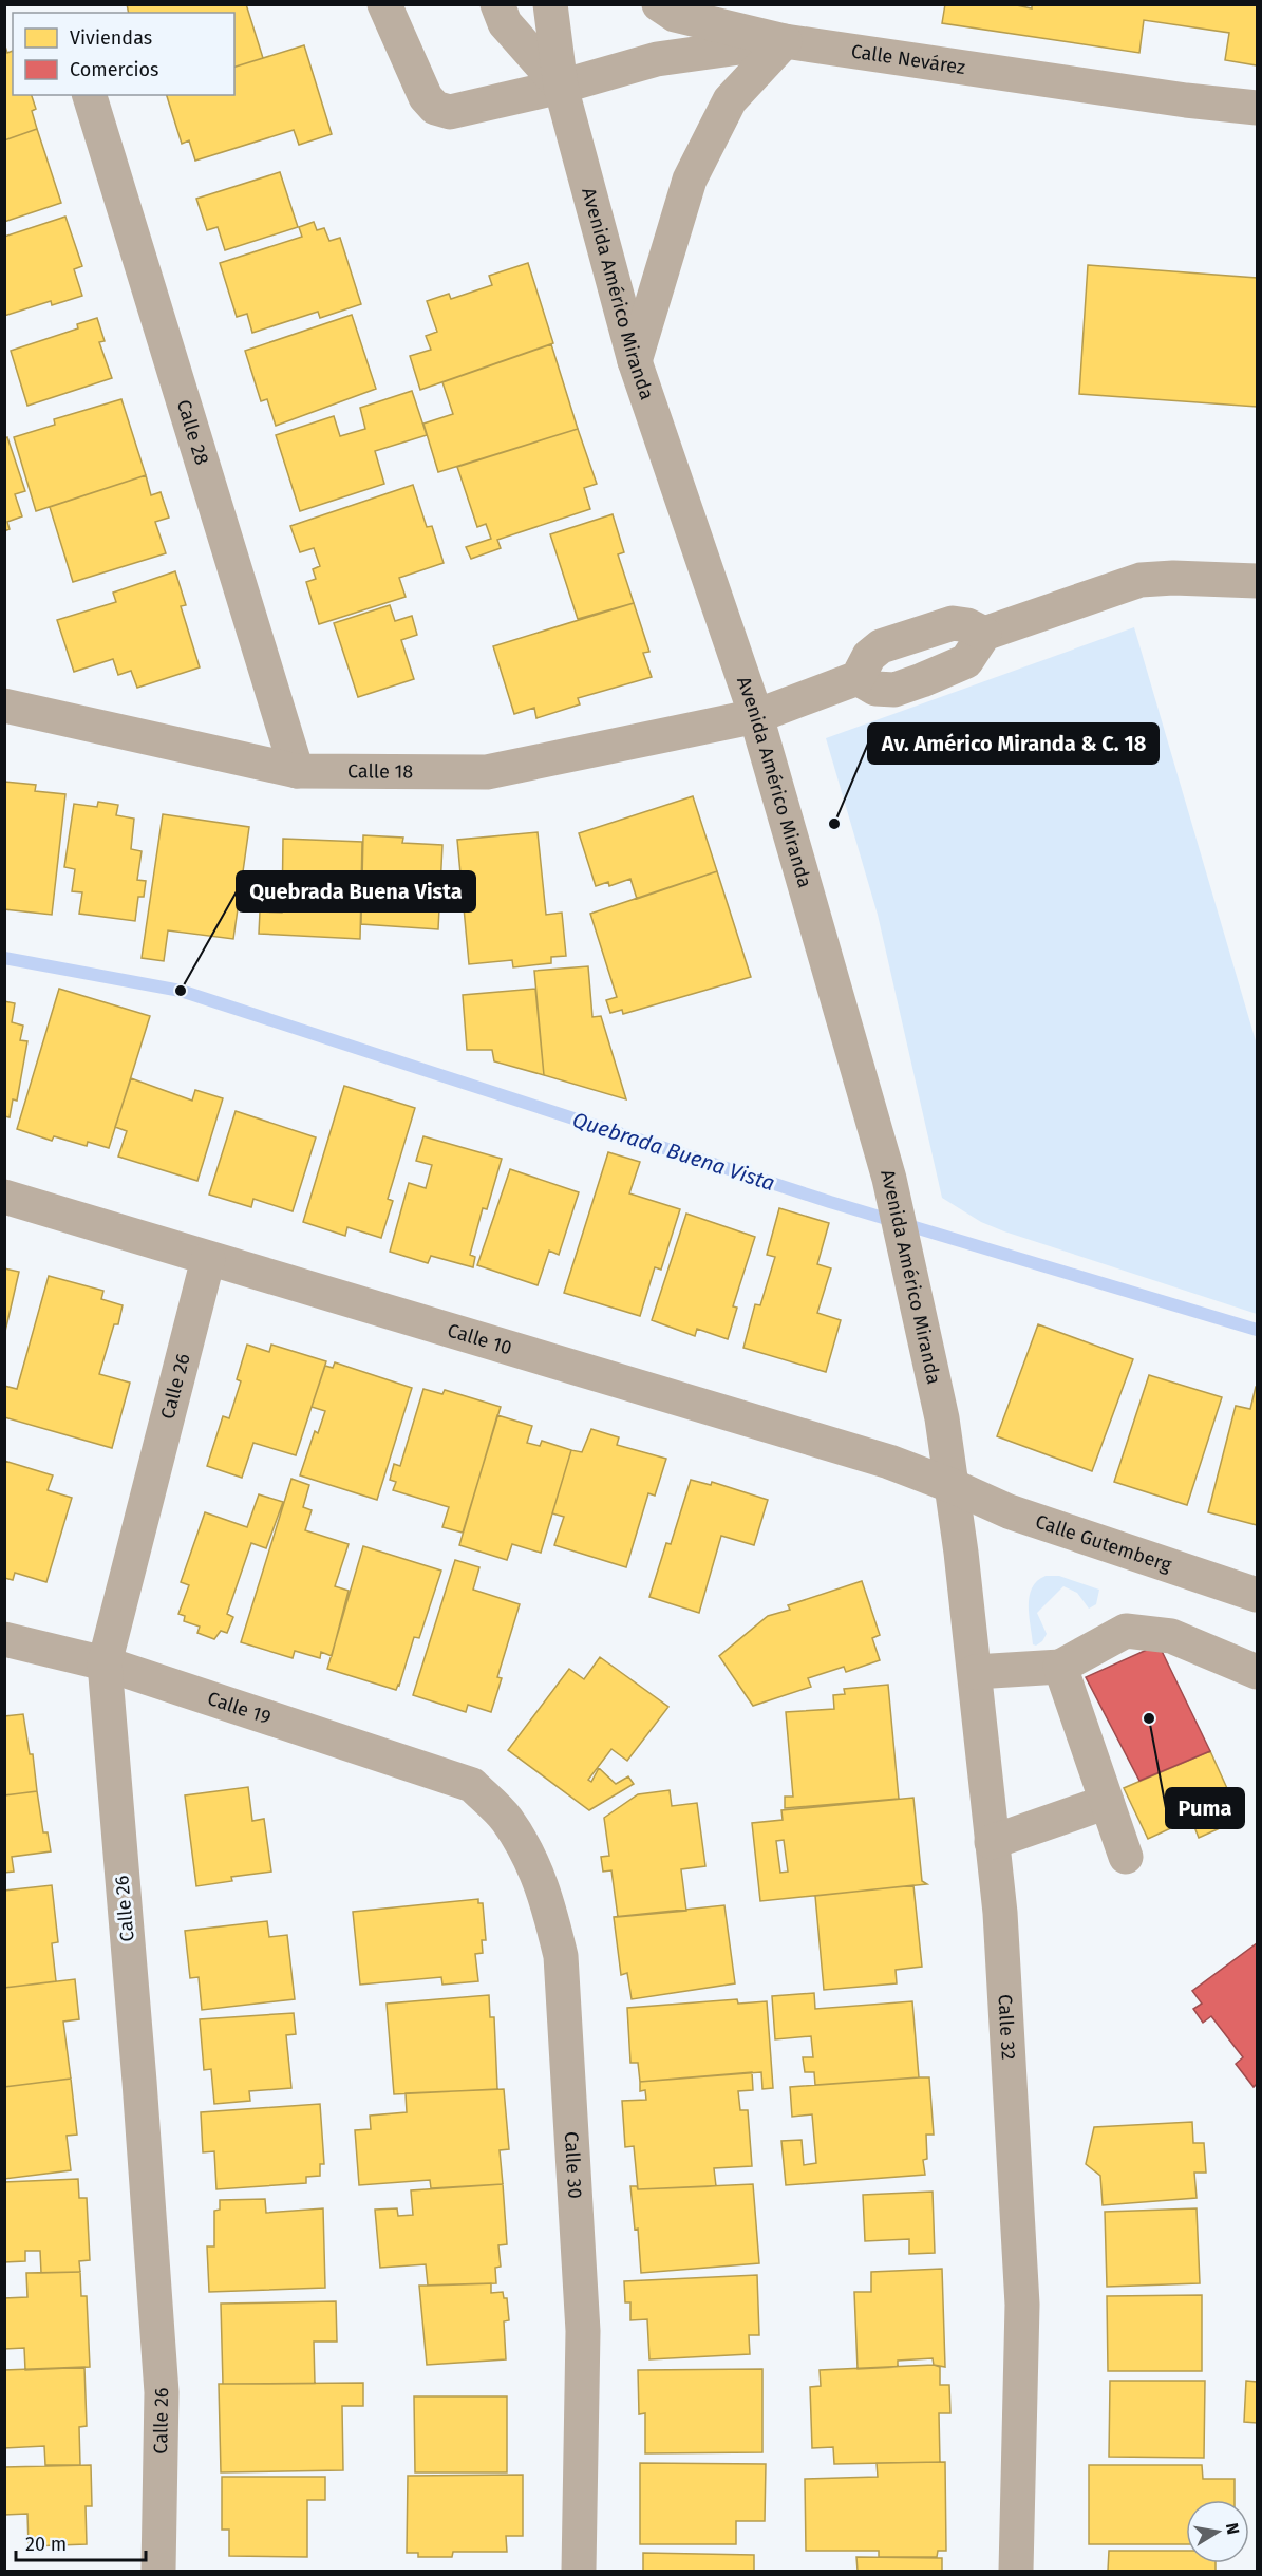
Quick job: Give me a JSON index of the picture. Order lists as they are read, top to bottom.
{
  "streets": {
    "street": [
      "Calle Nevárez",
      "Avenida Américo Miranda",
      "Calle 28",
      "Calle 18",
      "Calle 10",
      "Calle 26",
      "Calle Gutemberg",
      "Calle 19",
      "Calle 32",
      "Calle 30"
    ]
  },
  "crossings": [
    ["Calle Nevárez", "Avenida Américo Miranda"],
    ["Avenida Américo Miranda", "Calle 18"],
    ["Avenida Américo Miranda", "Calle 10"],
    ["Avenida Américo Miranda", "Calle Gutemberg"],
    ["Avenida Américo Miranda", "Calle 32"],
    ["Calle 28", "Calle 18"],
    ["Calle 10", "Calle 26"],
    ["Calle 10", "Calle Gutemberg"],
    ["Calle 10", "Calle 32"],
    ["Calle 26", "Calle 19"],
    ["Calle Gutemberg", "Calle 32"],
    ["Calle 19", "Calle 30"]
  ],
  "water": ["Quebrada Buena Vista"],
  "places": ["Av. Américo Miranda & C. 18", "Quebrada Buena Vista", "Puma"],
  "legend": ["Viviendas", "Comercios"],
  "scale_bar": "20 m",
  "north": "right"
}
